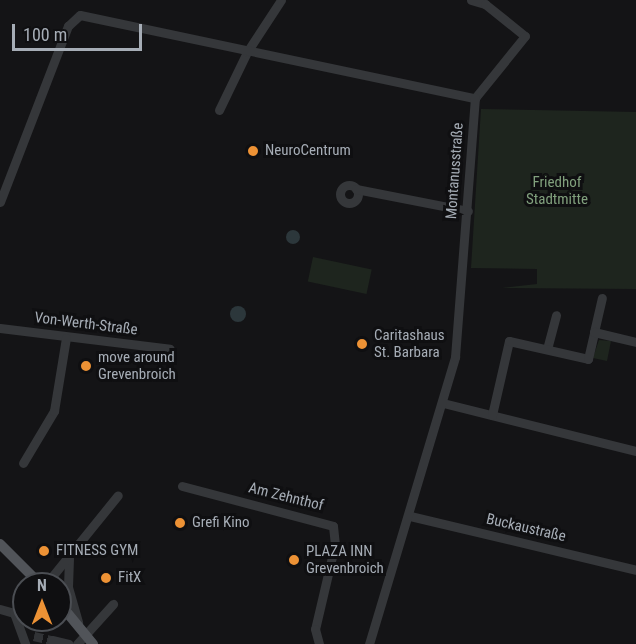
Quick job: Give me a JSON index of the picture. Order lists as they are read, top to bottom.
{
  "streets": {
    "street": [
      "Montanusstraße",
      "Von-Werth-Straße",
      "Am Zehnthof",
      "Buckaustraße"
    ]
  },
  "crossings": [
    ["Montanusstraße", "Buckaustraße"]
  ],
  "parks": ["Friedhof Stadtmitte"],
  "places": [
    "NeuroCentrum",
    "Caritashaus St. Barbara",
    "move around Grevenbroich",
    "Grefi Kino",
    "FITNESS GYM",
    "PLAZA INN Grevenbroich",
    "FitX"
  ],
  "scale_bar": "100 m",
  "north": "top"
}
